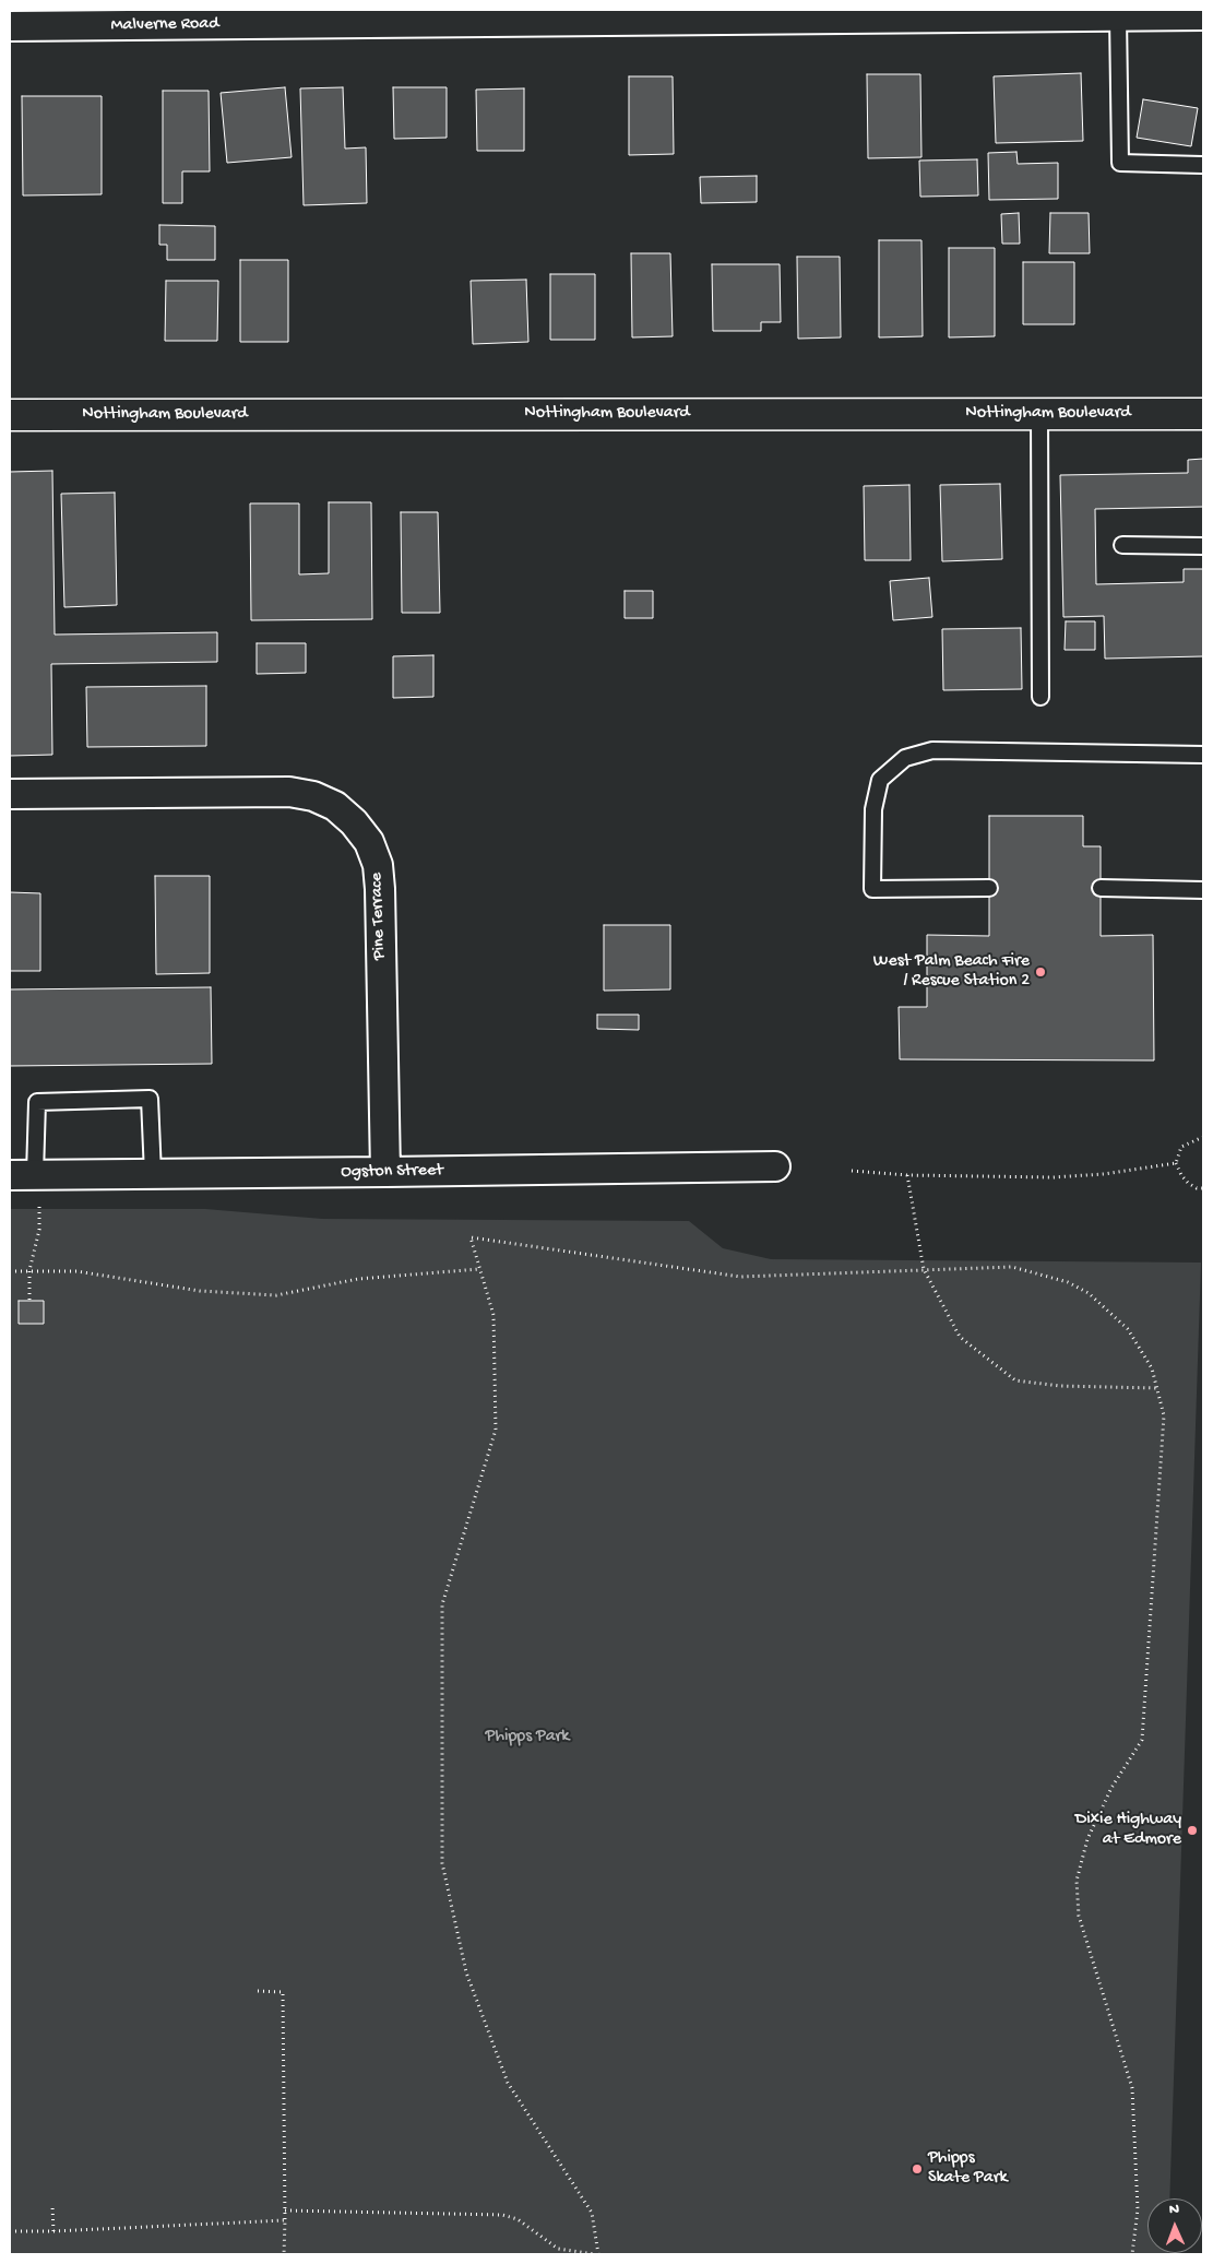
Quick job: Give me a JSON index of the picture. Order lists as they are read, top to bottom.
{
  "streets": {
    "street": [
      "Malverne Road",
      "Nottingham Boulevard",
      "Pine Terrace",
      "Ogston Street"
    ]
  },
  "crossings": [
    ["Pine Terrace", "Ogston Street"]
  ],
  "parks": ["Phipps Park"],
  "places": ["West Palm Beach Fire / Rescue Station 2", "Dixie Highway at Edmore", "Phipps Skate Park"],
  "north": "top"
}
